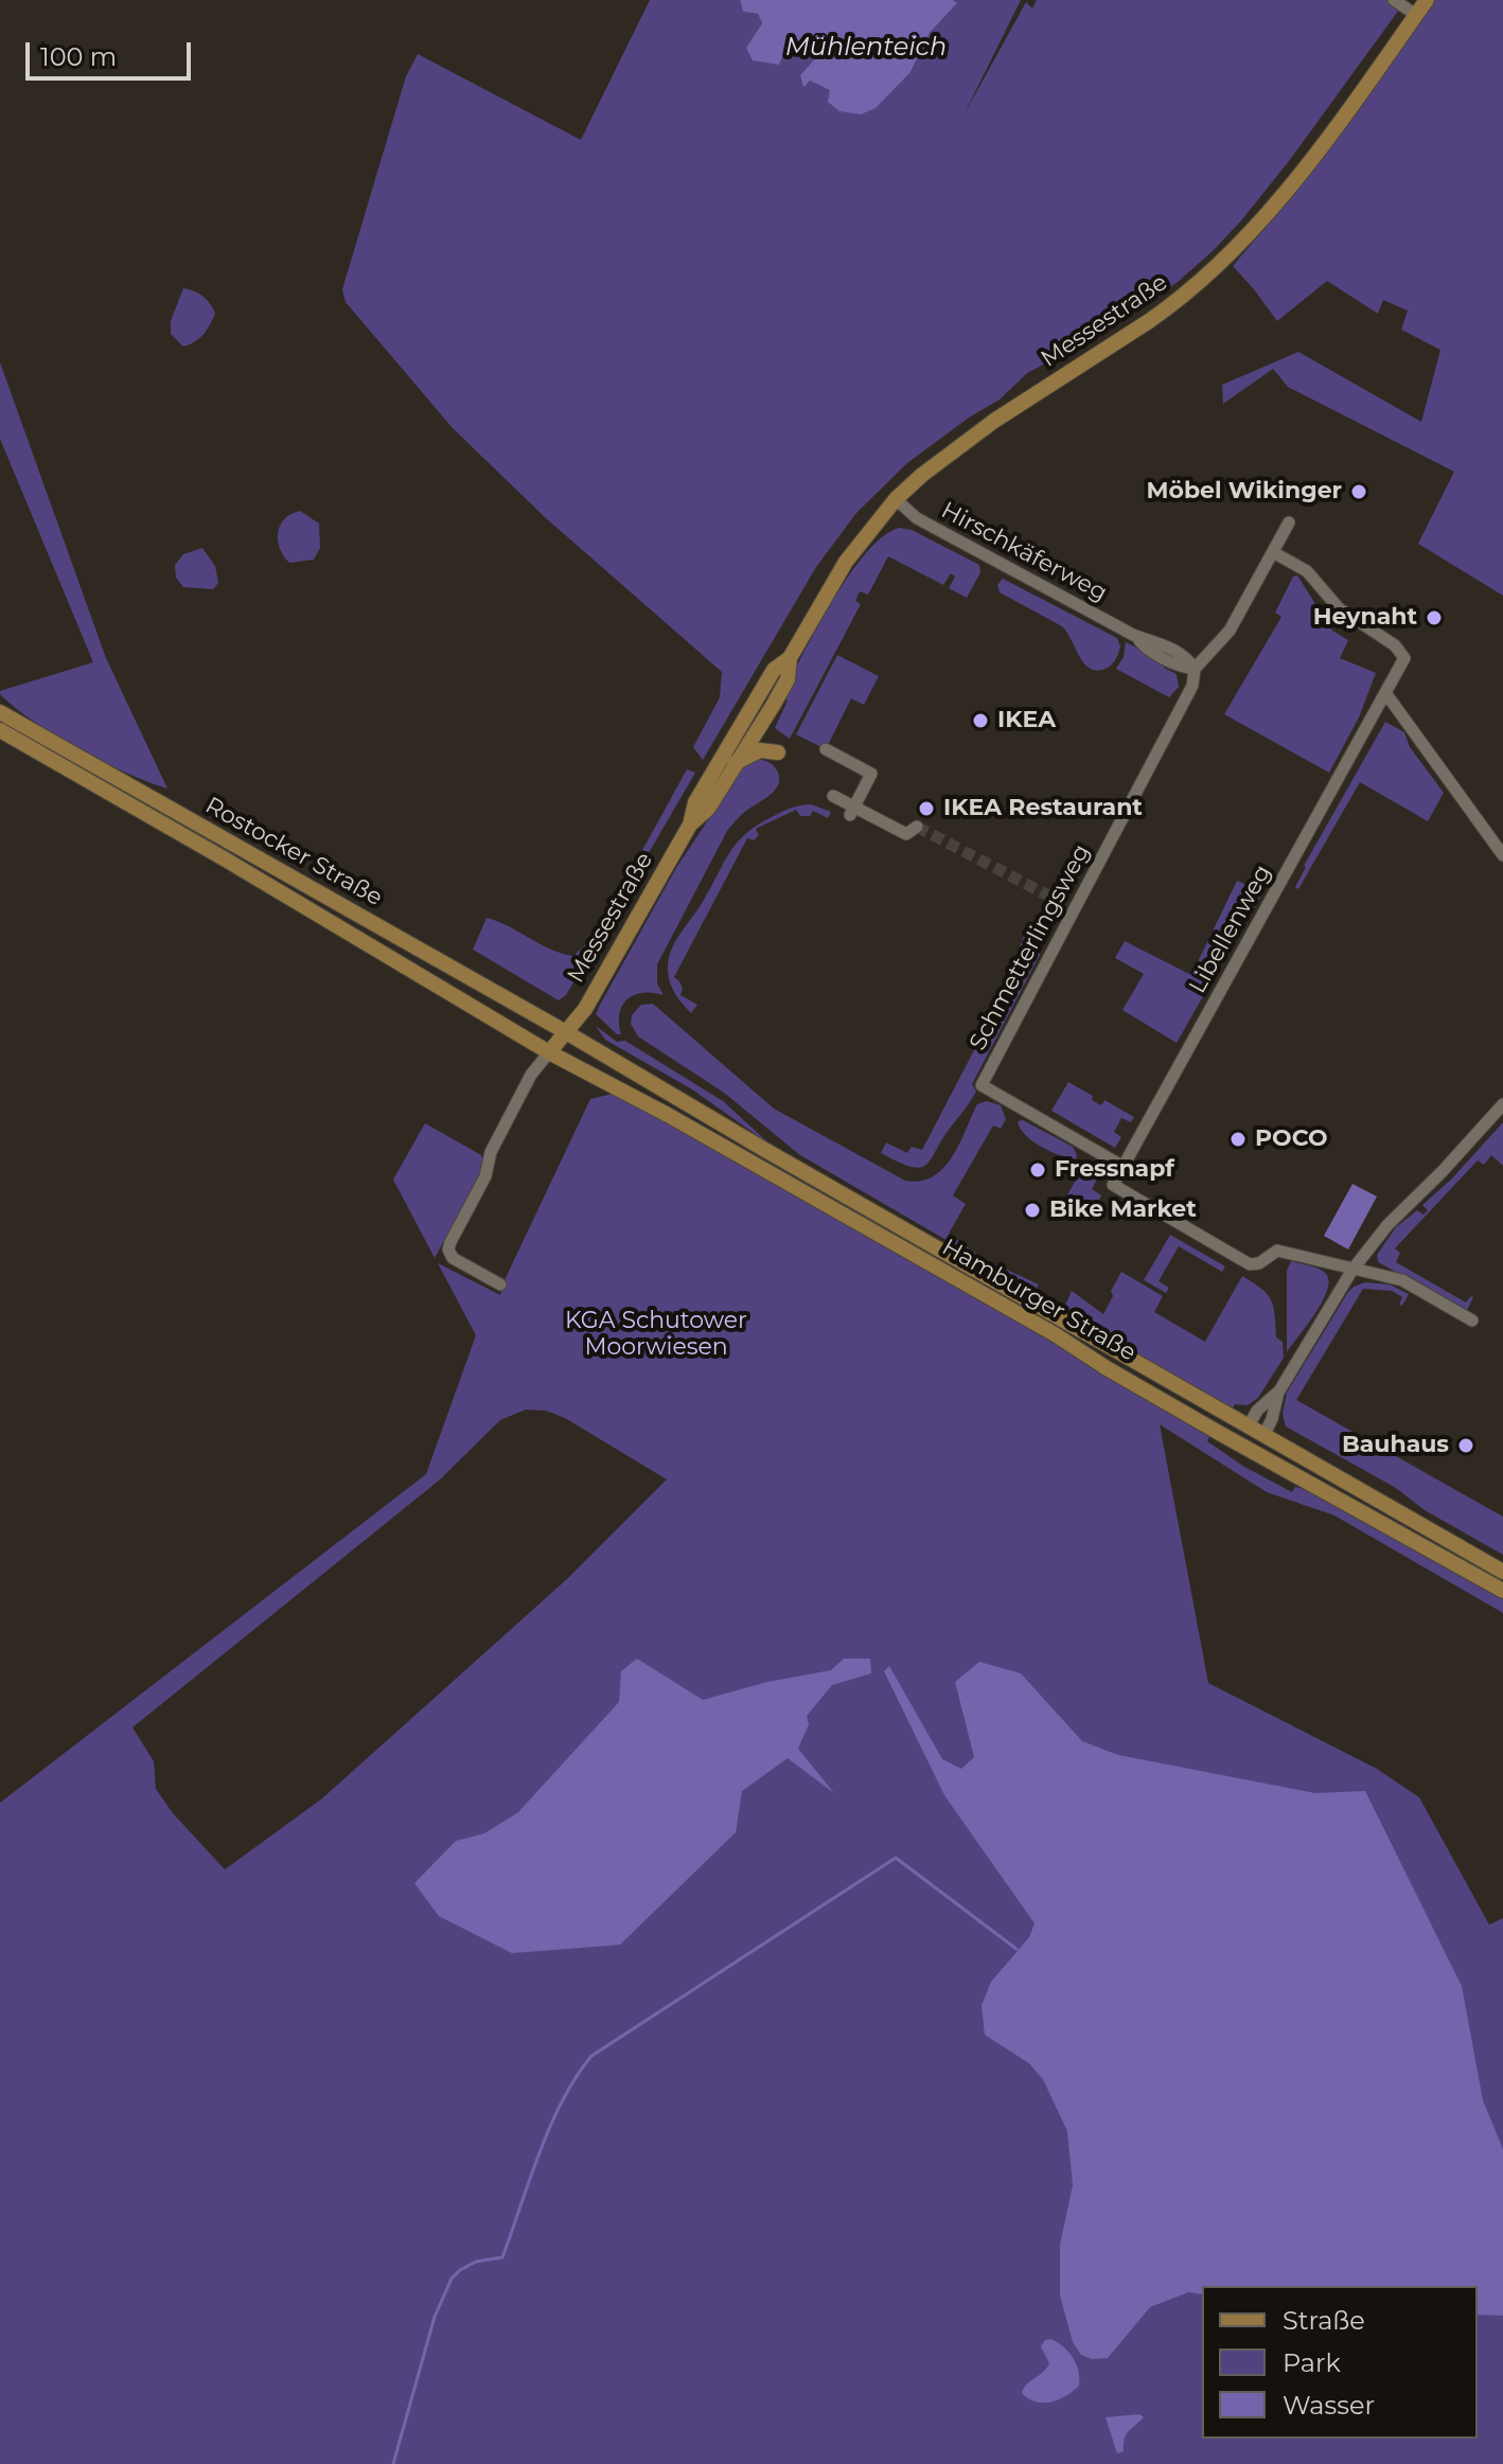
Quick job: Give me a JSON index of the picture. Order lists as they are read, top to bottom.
{
  "streets": {
    "main road": ["Messestraße", "Rostocker Straße", "Hamburger Straße"],
    "street": ["Hirschkäferweg", "Libellenweg", "Schmetterlingsweg"]
  },
  "crossings": [
    ["Messestraße", "Hirschkäferweg"],
    ["Messestraße", "Rostocker Straße"],
    ["Messestraße", "Hamburger Straße"],
    ["Hirschkäferweg", "Schmetterlingsweg"],
    ["Rostocker Straße", "Hamburger Straße"],
    ["Libellenweg", "Schmetterlingsweg"]
  ],
  "water": ["Mühlenteich"],
  "parks": ["KGA Schutower Moorwiesen"],
  "places": [
    "Möbel Wikinger",
    "Heynaht",
    "IKEA",
    "IKEA Restaurant",
    "POCO",
    "Fressnapf",
    "Bike Market",
    "Bauhaus"
  ],
  "legend": ["Straße", "Park", "Wasser"],
  "scale_bar": "100 m"
}
